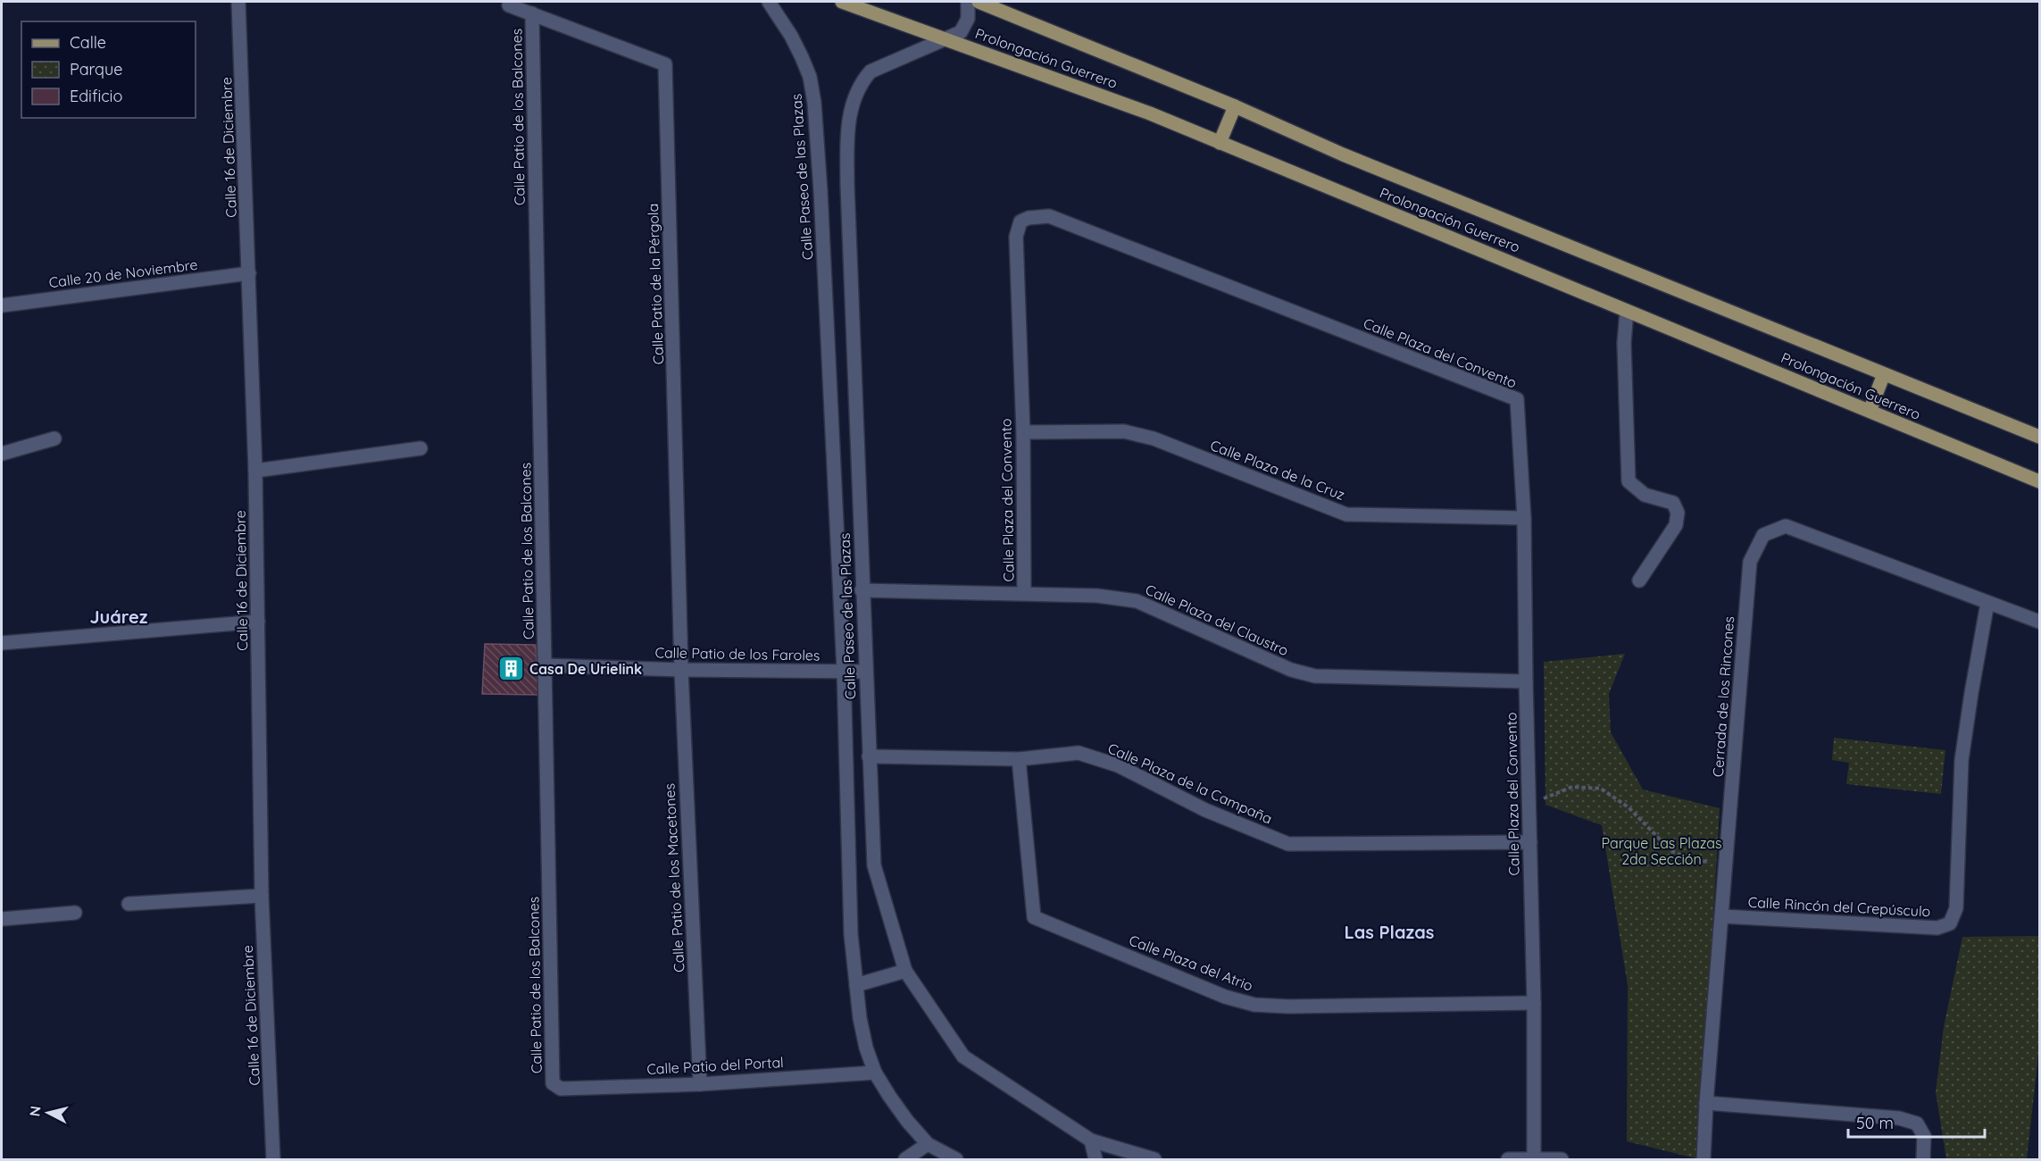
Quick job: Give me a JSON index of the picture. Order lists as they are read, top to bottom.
{
  "streets": {
    "main road": ["Prolongación Guerrero"],
    "street": [
      "Calle Patio de los Balcones",
      "Calle 16 de Diciembre",
      "Calle Paseo de las Plazas",
      "Calle 20 de Noviembre",
      "Calle Patio de la Pérgola",
      "Calle Plaza del Convento",
      "Calle Plaza de la Cruz",
      "Calle Plaza del Claustro",
      "Calle Patio de los Faroles",
      "Cerrada de los Rincones",
      "Calle Plaza de la Campaña",
      "Calle Patio de los Macetones",
      "Calle Rincón del Crepúsculo",
      "Calle Plaza del Atrio",
      "Calle Patio del Portal"
    ]
  },
  "crossings": [
    ["Prolongación Guerrero", "Calle Paseo de las Plazas"],
    ["Calle Patio de los Balcones", "Calle Patio de la Pérgola"],
    ["Calle Patio de los Balcones", "Calle Patio de los Faroles"],
    ["Calle Patio de los Balcones", "Calle Patio del Portal"],
    ["Calle 16 de Diciembre", "Calle 20 de Noviembre"],
    ["Calle Paseo de las Plazas", "Calle Plaza del Claustro"],
    ["Calle Paseo de las Plazas", "Calle Patio de los Faroles"],
    ["Calle Paseo de las Plazas", "Calle Plaza de la Campaña"],
    ["Calle Paseo de las Plazas", "Calle Patio del Portal"],
    ["Calle Patio de la Pérgola", "Calle Patio de los Faroles"],
    ["Calle Patio de la Pérgola", "Calle Patio de los Macetones"],
    ["Calle Plaza del Convento", "Calle Plaza de la Cruz"],
    ["Calle Plaza del Convento", "Calle Plaza del Claustro"],
    ["Calle Plaza del Convento", "Calle Plaza de la Campaña"],
    ["Calle Plaza del Convento", "Calle Plaza del Atrio"],
    ["Calle Patio de los Faroles", "Calle Patio de los Macetones"],
    ["Cerrada de los Rincones", "Calle Rincón del Crepúsculo"],
    ["Calle Plaza de la Campaña", "Calle Plaza del Atrio"],
    ["Calle Patio de los Macetones", "Calle Patio del Portal"]
  ],
  "districts": ["Juárez", "Las Plazas"],
  "parks": ["Parque Las Plazas 2da Sección"],
  "places": {
    "building": ["Casa De Urielink"]
  },
  "legend": ["Calle", "Parque", "Edificio"],
  "scale_bar": "50 m",
  "north": "left"
}
